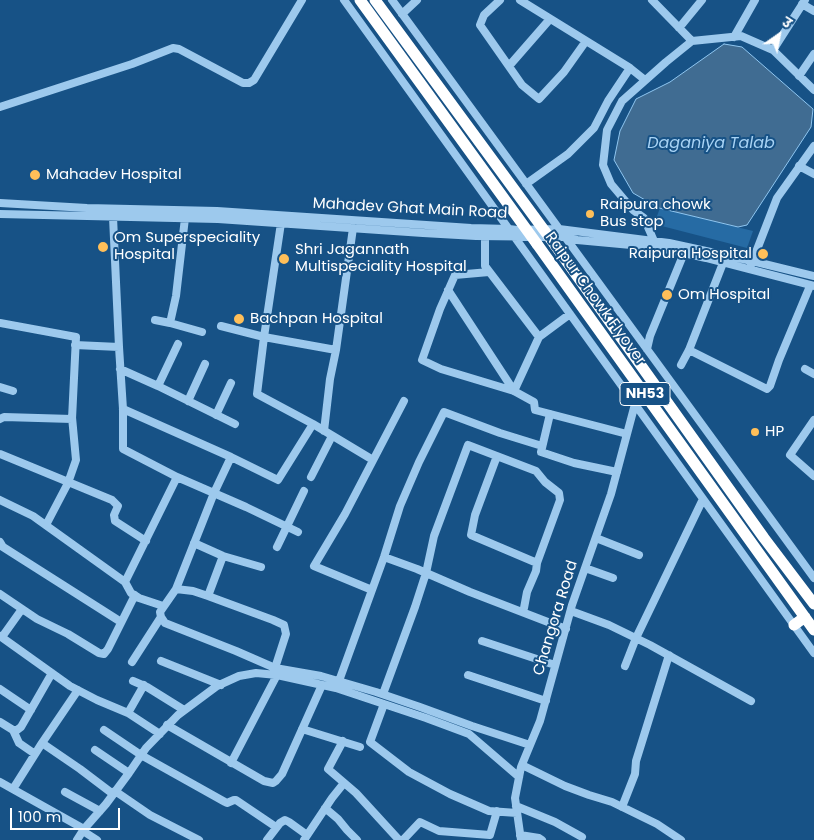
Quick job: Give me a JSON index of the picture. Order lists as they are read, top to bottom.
{
  "streets": {
    "highway": ["Raipur Chowk Flyover", "NH53"],
    "street": ["Mahadev Ghat Main Road", "Changora Road"]
  },
  "crossings": [
    ["Raipur Chowk Flyover", "NH53"]
  ],
  "water": ["Daganiya Talab"],
  "places": [
    "Mahadev Hospital",
    "Raipura chowk Bus stop",
    "Om Superspeciality Hospital",
    "Raipura Hospital",
    "Shri Jagannath Multispeciality Hospital",
    "Om Hospital",
    "Bachpan Hospital",
    "HP"
  ],
  "scale_bar": "100 m",
  "north": "top right"
}
